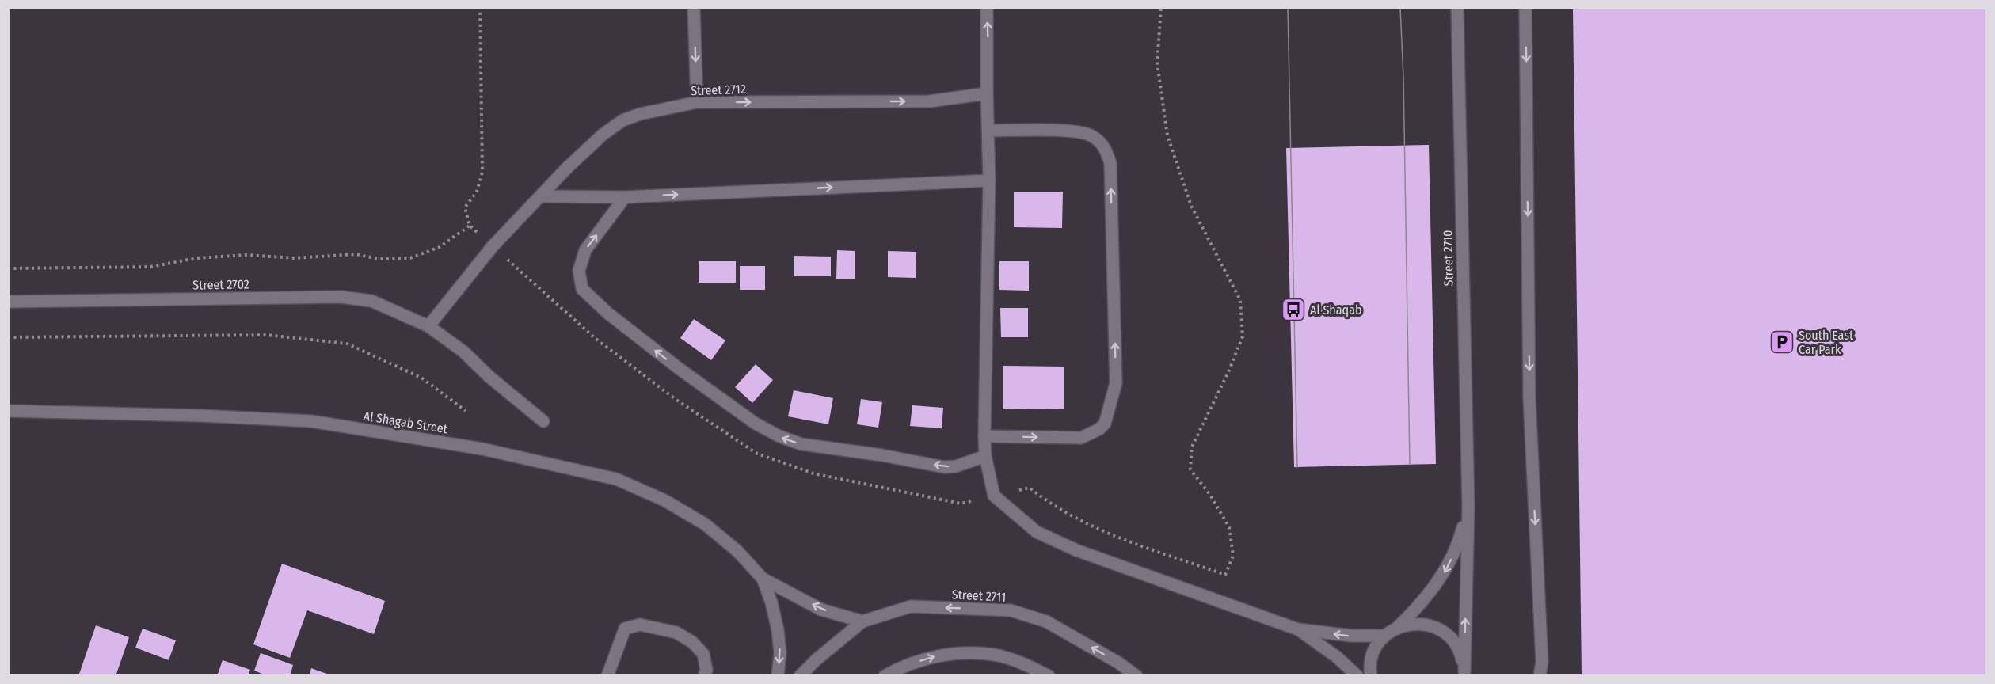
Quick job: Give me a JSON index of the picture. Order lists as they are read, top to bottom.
{
  "streets": {
    "street": [
      "Street 2712",
      "Street 2710",
      "Street 2702",
      "Al Shagab Street",
      "Street 2711"
    ]
  },
  "crossings": [
    ["Street 2712", "Street 2702"],
    ["Al Shagab Street", "Street 2711"]
  ],
  "places": {
    "bus stop": ["Al Shaqab"],
    "parking": ["South East Car Park"]
  }
}
